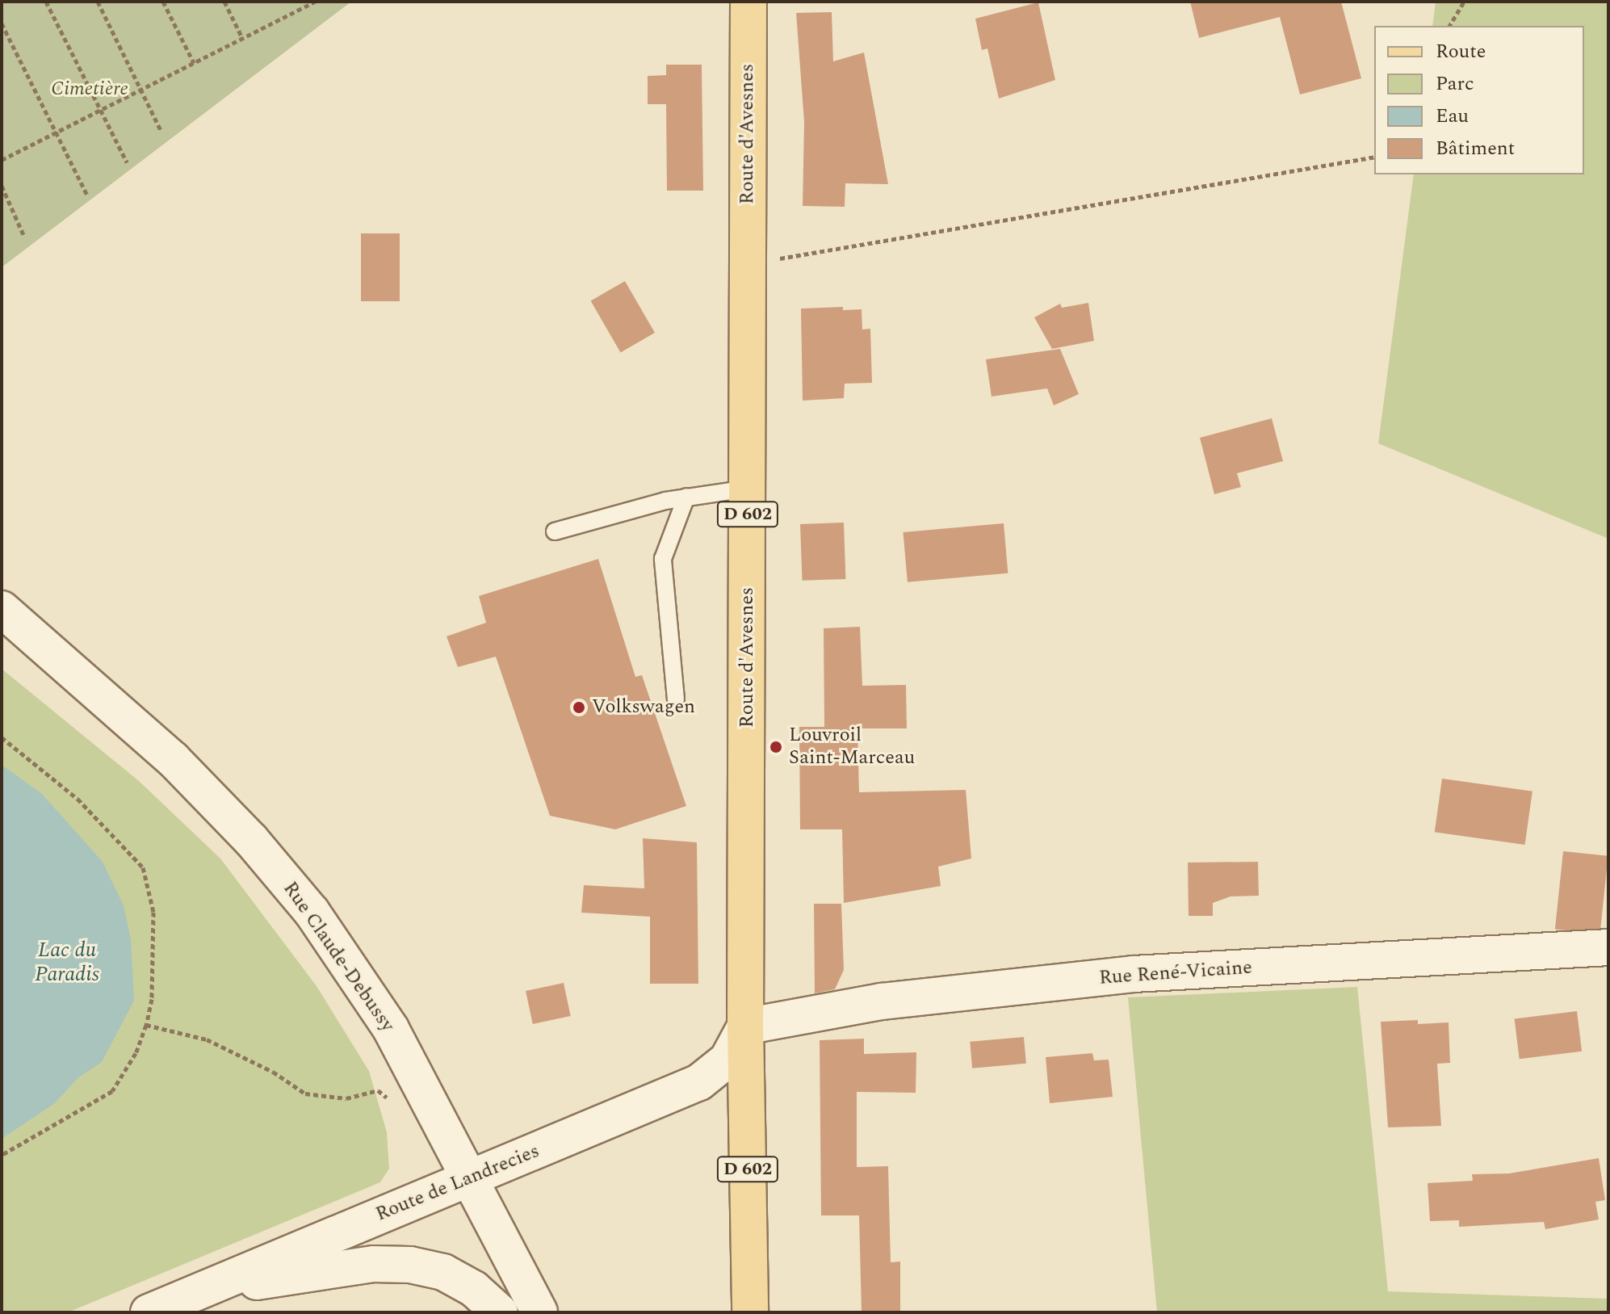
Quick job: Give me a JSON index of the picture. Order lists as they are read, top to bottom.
{
  "streets": {
    "main road": [
      "Route d'Avesnes",
      "D 602",
      "Rue Claude-Debussy",
      "Rue René-Vicaine",
      "Route de Landrecies"
    ]
  },
  "crossings": [
    ["Route d'Avesnes", "Rue René-Vicaine"],
    ["Route d'Avesnes", "Route de Landrecies"],
    ["Rue Claude-Debussy", "Route de Landrecies"],
    ["Rue René-Vicaine", "Route de Landrecies"]
  ],
  "water": ["Lac du Paradis"],
  "parks": ["Cimetière"],
  "places": ["Volkswagen", "Louvroil Saint-Marceau"],
  "legend": [
    "Route",
    "Parc",
    "Eau",
    "Bâtiment"
  ]
}
